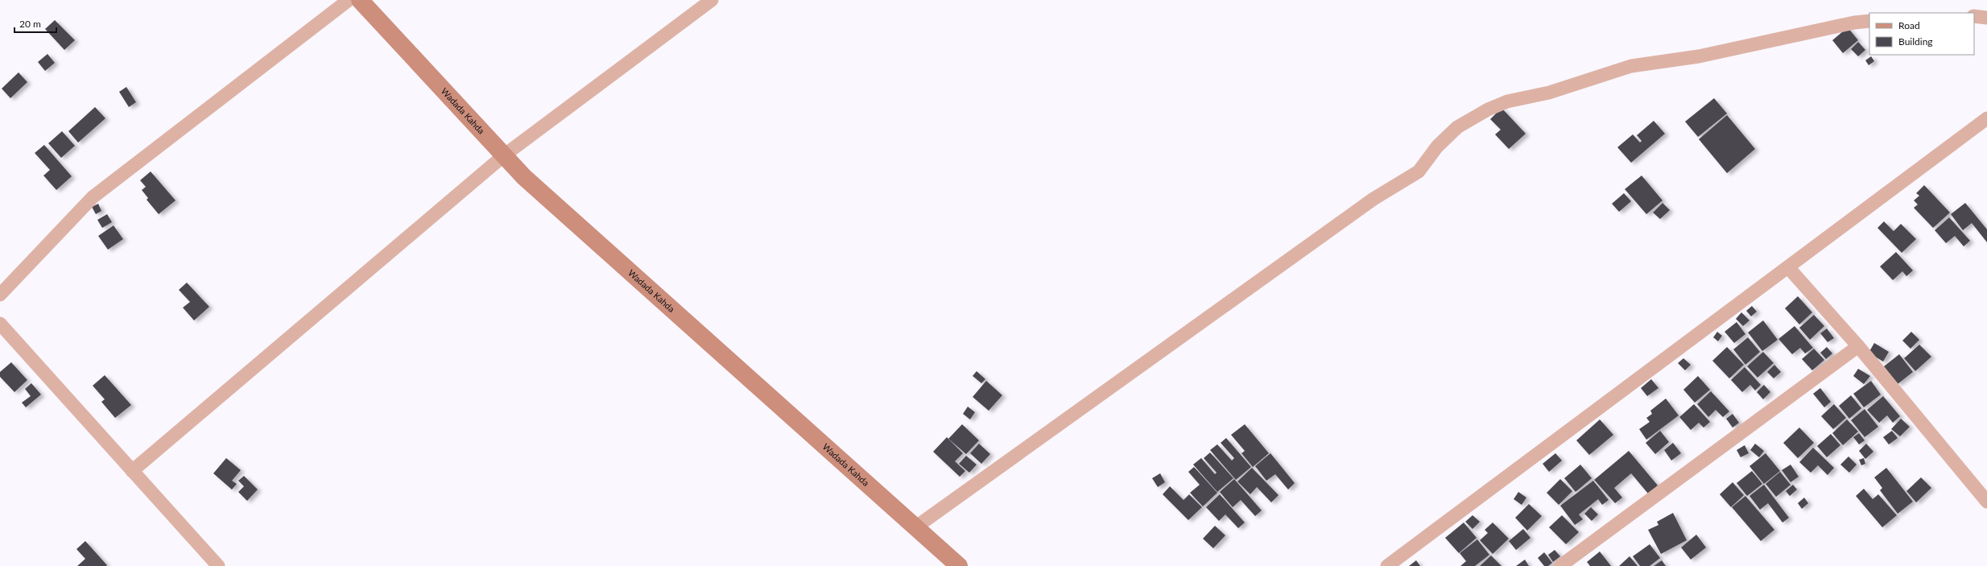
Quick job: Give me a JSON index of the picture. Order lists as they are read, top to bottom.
{
  "streets": {
    "main road": ["Wadada Kahda"]
  },
  "legend": ["Road", "Building"],
  "scale_bar": "20 m"
}
